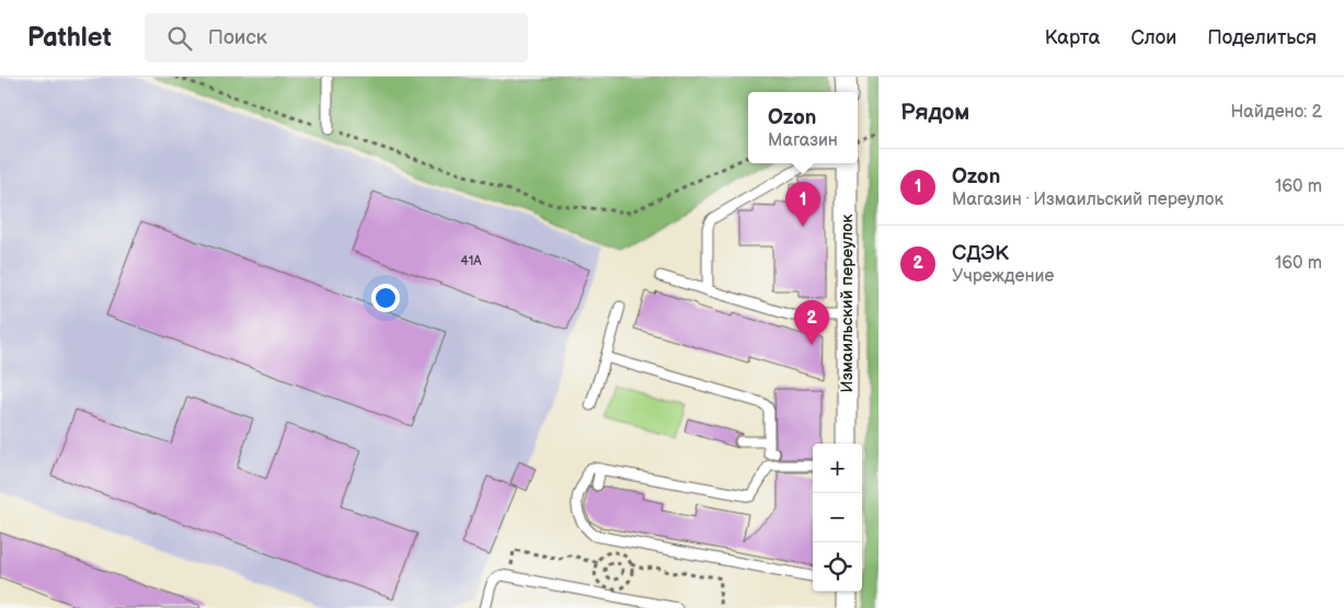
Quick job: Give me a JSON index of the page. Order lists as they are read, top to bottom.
{
  "streets": {
    "street": ["Измаильский переулок"]
  },
  "house_numbers": ["41А"],
  "page": {
    "header": "Pathlet",
    "search": "Поиск",
    "nav": ["Карта", "Слои", "Поделиться"],
    "heading": ["Рядом", "Найдено: 2"],
    "popup": ["Ozon", "Магазин"],
    "list": [
      {
        "mark": "1",
        "name": "Ozon",
        "note": "Магазин · Измаильский переулок",
        "value": "160 m"
      },
      {
        "mark": "2",
        "name": "СДЭК",
        "note": "Учреждение",
        "value": "160 m"
      }
    ],
    "pins": ["1", "2"],
    "map_buttons": ["+", "−"]
  }
}
